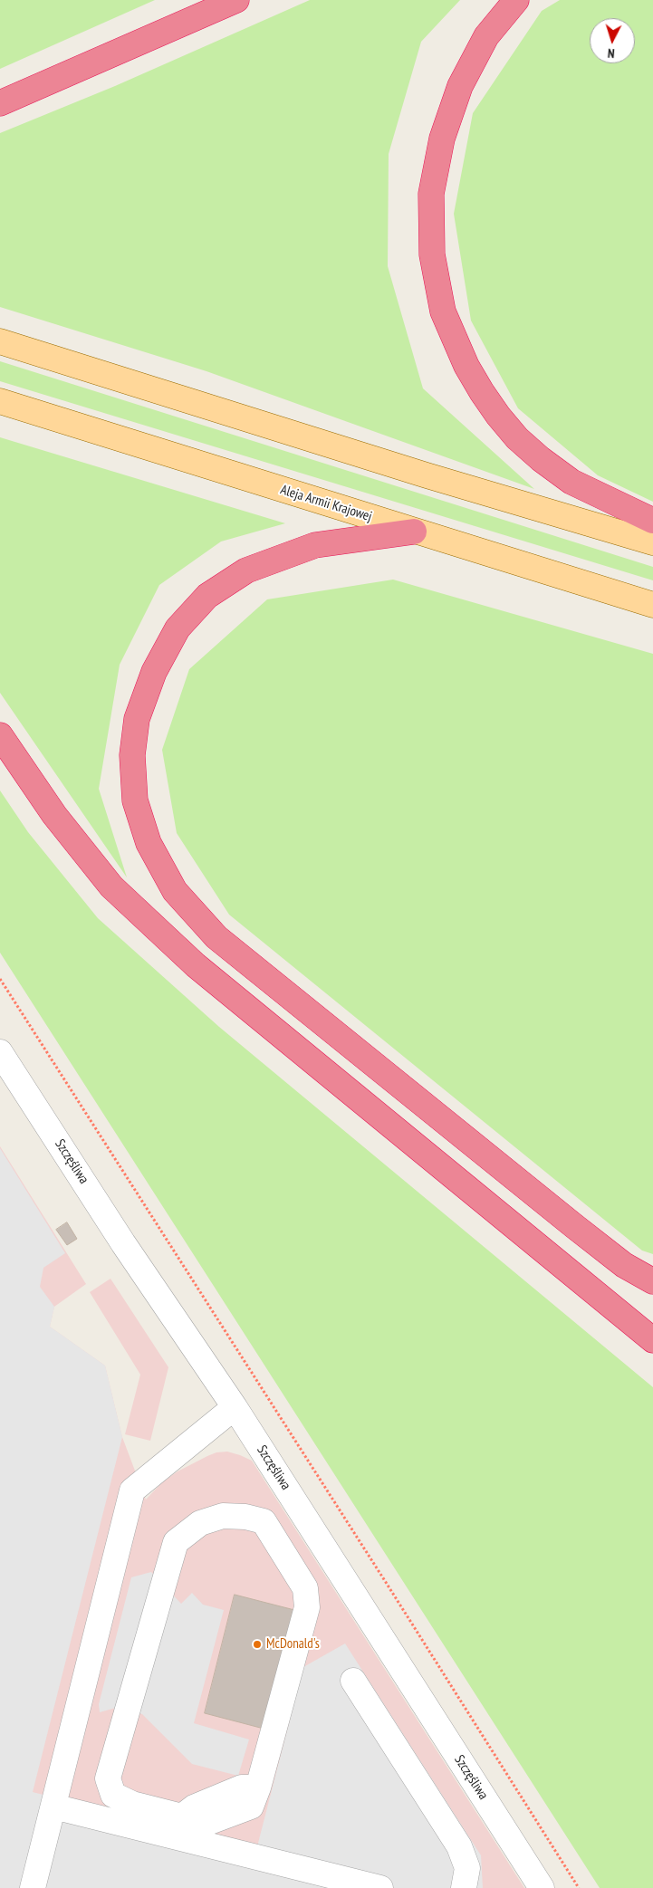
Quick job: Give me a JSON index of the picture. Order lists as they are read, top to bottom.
{
  "streets": {
    "main road": ["Aleja Armii Krajowej"],
    "street": ["Szczęśliwa"]
  },
  "places": ["McDonald's"],
  "north": "bottom"
}
